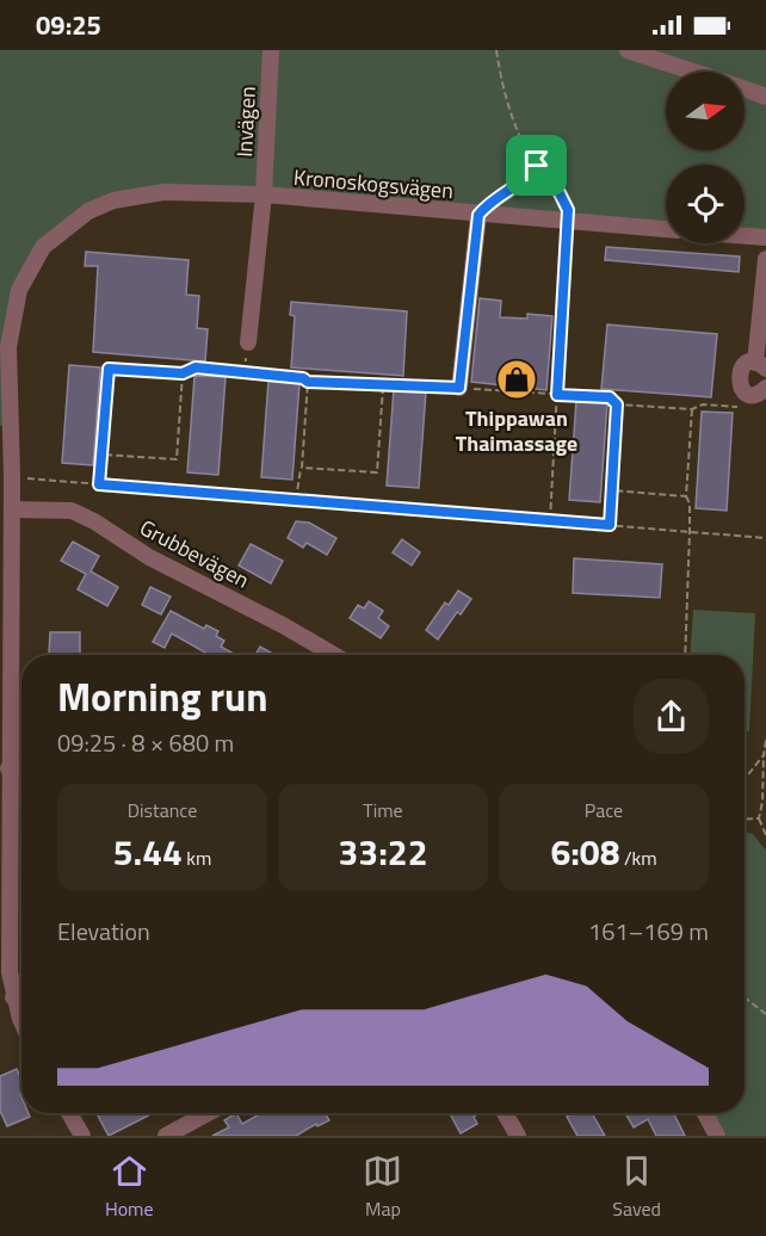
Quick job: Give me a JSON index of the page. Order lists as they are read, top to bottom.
{
  "streets": {
    "street": ["Invägen", "Kronoskogsvägen", "Grubbevägen"]
  },
  "crossings": [
    ["Invägen", "Kronoskogsvägen"],
    ["Kronoskogsvägen", "Grubbevägen"]
  ],
  "places": {
    "shop": ["Thippawan Thaimassage"]
  },
  "north": "right",
  "page": {
    "status": "09:25",
    "heading": ["Morning run", "09:25 · 8 × 680 m"],
    "stats": [
      ["Distance", "5.44 km"],
      ["Time", "33:22"],
      ["Pace", "6:08 /km"]
    ],
    "chart": ["Elevation", "161–169 m"],
    "tabs": ["Home", "Map", "Saved"]
  }
}
